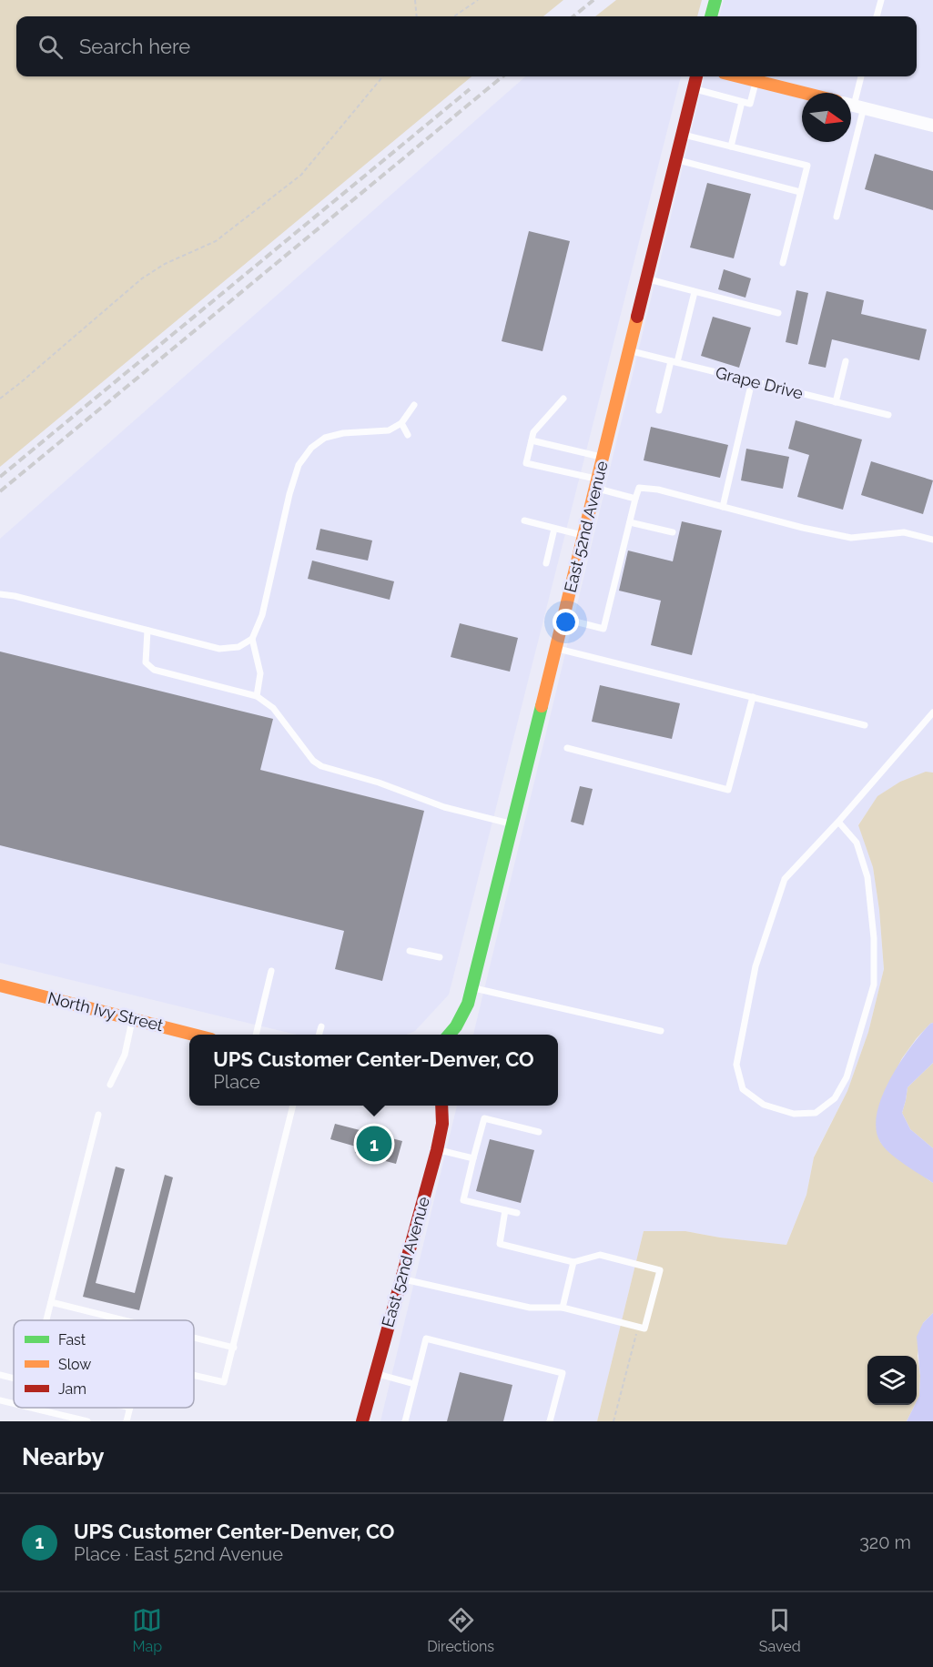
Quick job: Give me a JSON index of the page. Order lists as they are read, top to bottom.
{
  "streets": {
    "street": ["East 52nd Avenue", "North Ivy Street"],
    "lane": ["Grape Drive"]
  },
  "crossings": [
    ["Grape Drive", "East 52nd Avenue"]
  ],
  "legend": ["Fast", "Slow", "Jam"],
  "north": "right",
  "page": {
    "search": "Search here",
    "popup": ["UPS Customer Center-Denver, CO", "Place"],
    "pins": "1",
    "heading": "Nearby",
    "list": [
      {
        "mark": "1",
        "name": "UPS Customer Center-Denver, CO",
        "note": "Place · East 52nd Avenue",
        "value": "320 m"
      }
    ],
    "nav": ["Map", "Directions", "Saved"]
  }
}
